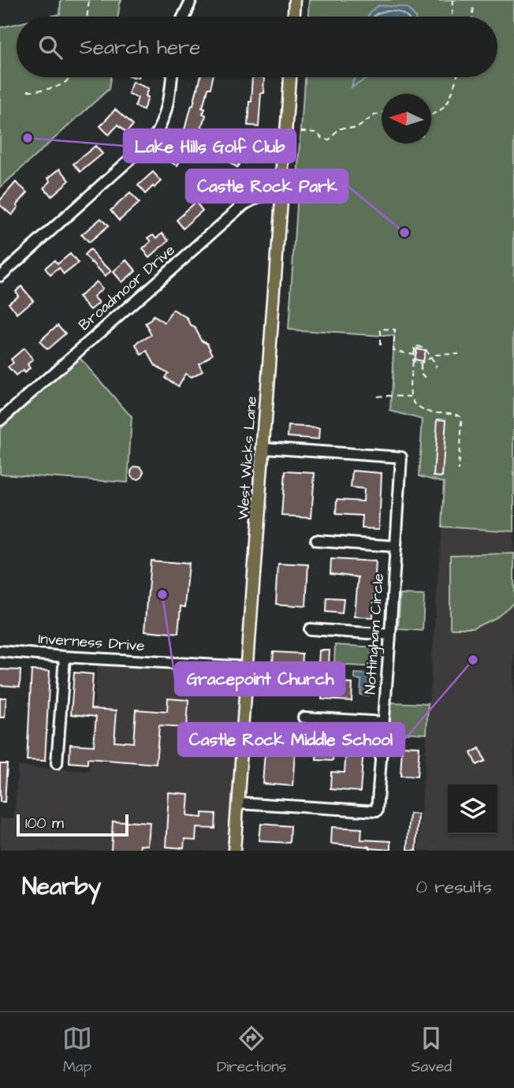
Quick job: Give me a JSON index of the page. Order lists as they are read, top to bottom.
{
  "streets": {
    "main road": ["West Wicks Lane"],
    "street": ["Broadmoor Drive", "Nottingham Circle", "Inverness Drive"]
  },
  "crossings": [
    ["Broadmoor Drive", "West Wicks Lane"],
    ["West Wicks Lane", "Nottingham Circle"],
    ["West Wicks Lane", "Inverness Drive"]
  ],
  "places": [
    "Lake Hills Golf Club",
    "Castle Rock Park",
    "Gracepoint Church",
    "Castle Rock Middle School"
  ],
  "scale_bar": "100 m",
  "north": "left",
  "page": {
    "search": "Search here",
    "scale": "100 m",
    "heading": ["Nearby", "0 results"],
    "nav": ["Map", "Directions", "Saved"]
  }
}
